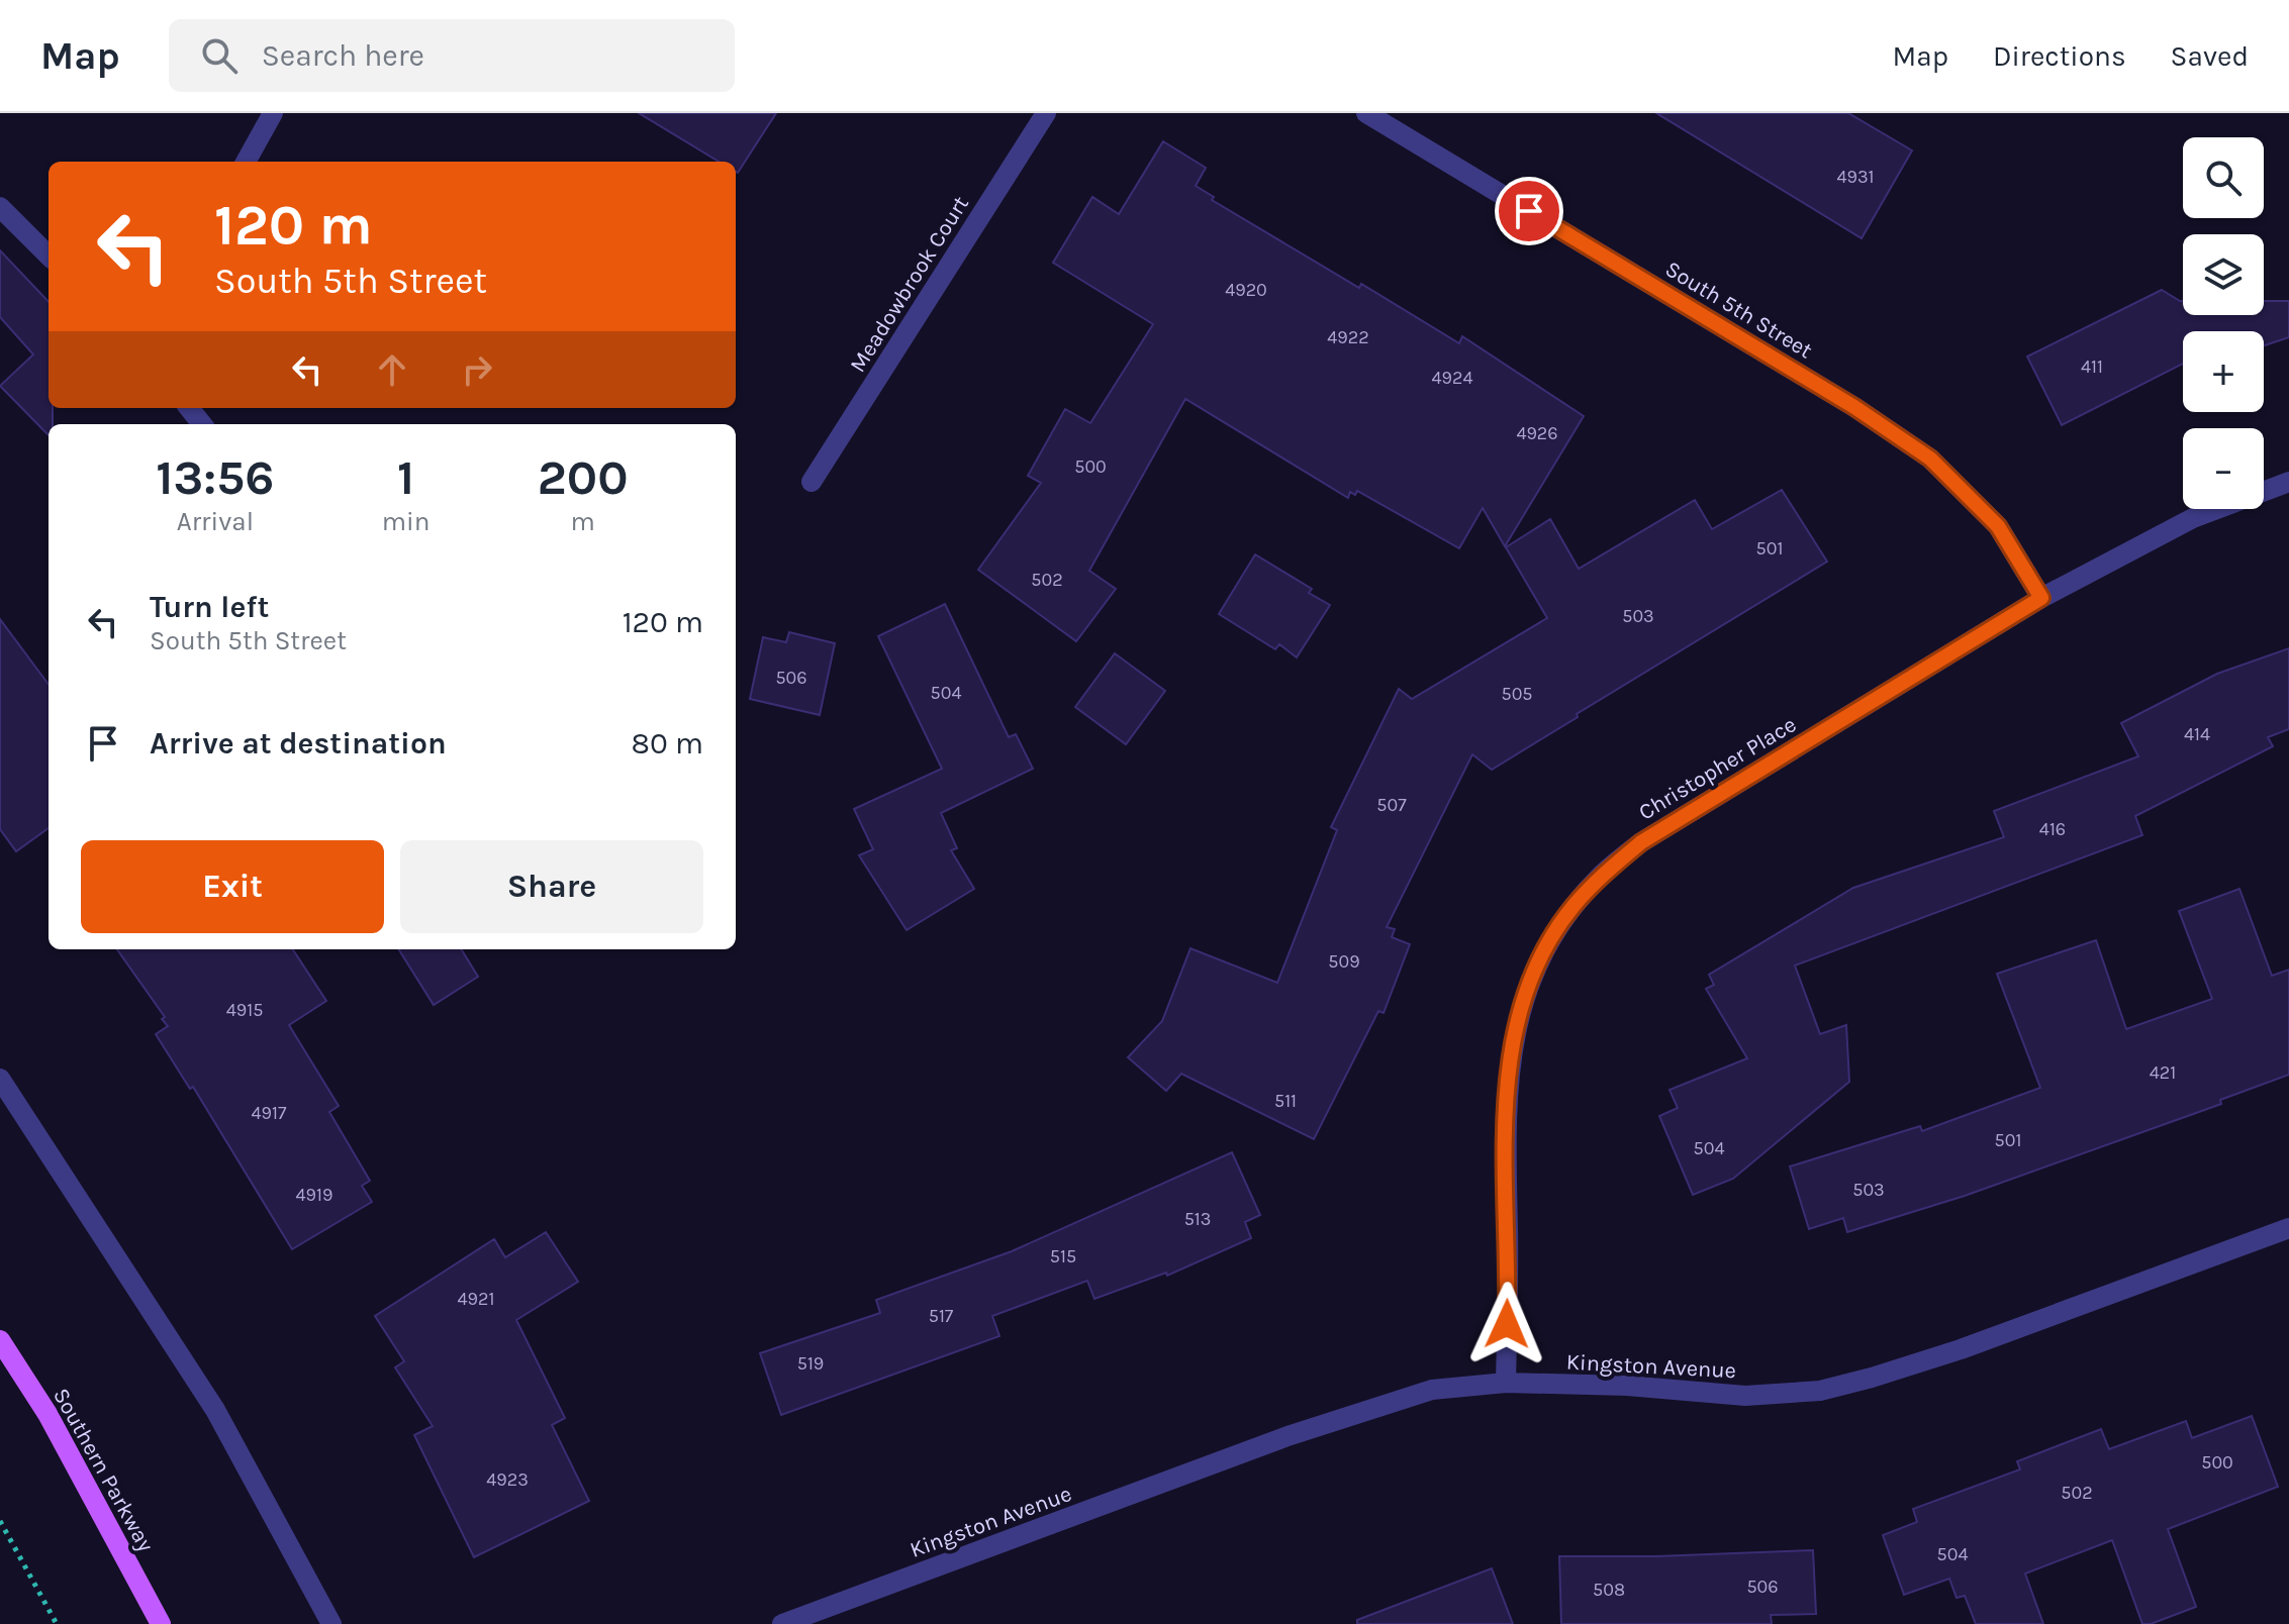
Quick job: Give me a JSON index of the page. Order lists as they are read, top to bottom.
{
  "streets": {
    "main road": ["Southern Parkway"],
    "street": [
      "Meadowbrook Court",
      "South 5th Street",
      "Christopher Place",
      "Kingston Avenue"
    ]
  },
  "crossings": [
    ["South 5th Street", "Christopher Place"],
    ["Christopher Place", "Kingston Avenue"]
  ],
  "house_numbers": [
    "4931",
    "4920",
    "4922",
    "411",
    "4924",
    "4926",
    "500",
    "501",
    "502",
    "503",
    "506",
    "504",
    "505",
    "414",
    "507",
    "416",
    "509",
    "4915",
    "421",
    "511",
    "4917",
    "501",
    "504",
    "503",
    "4919",
    "513",
    "515",
    "4921",
    "517",
    "519",
    "500",
    "4923",
    "502",
    "504",
    "506",
    "508"
  ],
  "page": {
    "header": "Map",
    "search": "Search here",
    "nav": ["Map", "Directions", "Saved"],
    "map_buttons": ["+", "−"],
    "turn": ["120 m", "South 5th Street"],
    "eta": [
      "13:56",
      "Arrival",
      "1",
      "min",
      "200",
      "m"
    ],
    "list": [
      {
        "name": "Turn left",
        "note": "South 5th Street",
        "value": "120 m"
      },
      {
        "name": "Arrive at destination",
        "value": "80 m"
      }
    ],
    "buttons": ["Exit", "Share"]
  }
}
